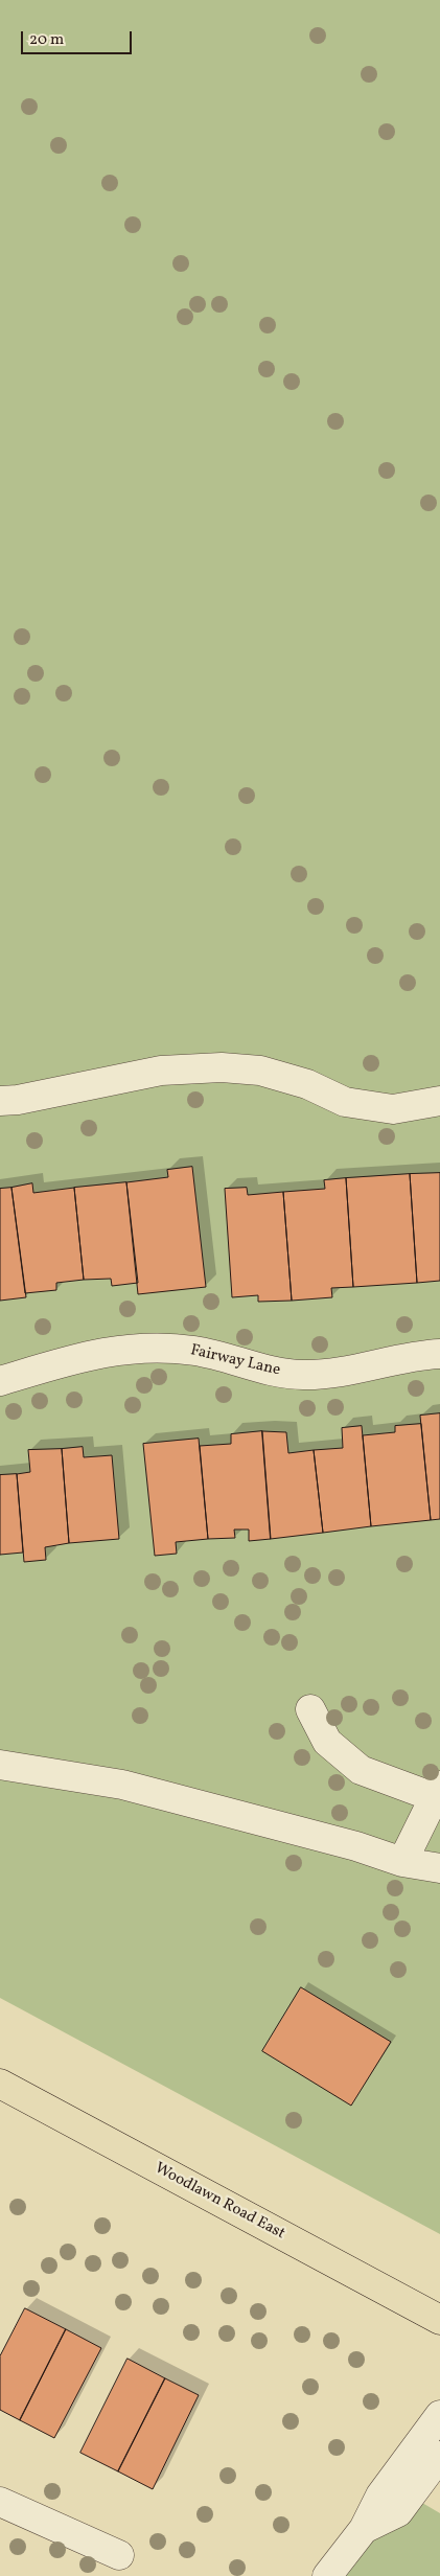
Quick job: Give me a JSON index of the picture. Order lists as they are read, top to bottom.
{
  "streets": {
    "main road": ["Woodlawn Road East"],
    "street": ["Fairway Lane"]
  },
  "scale_bar": "20 m"
}
